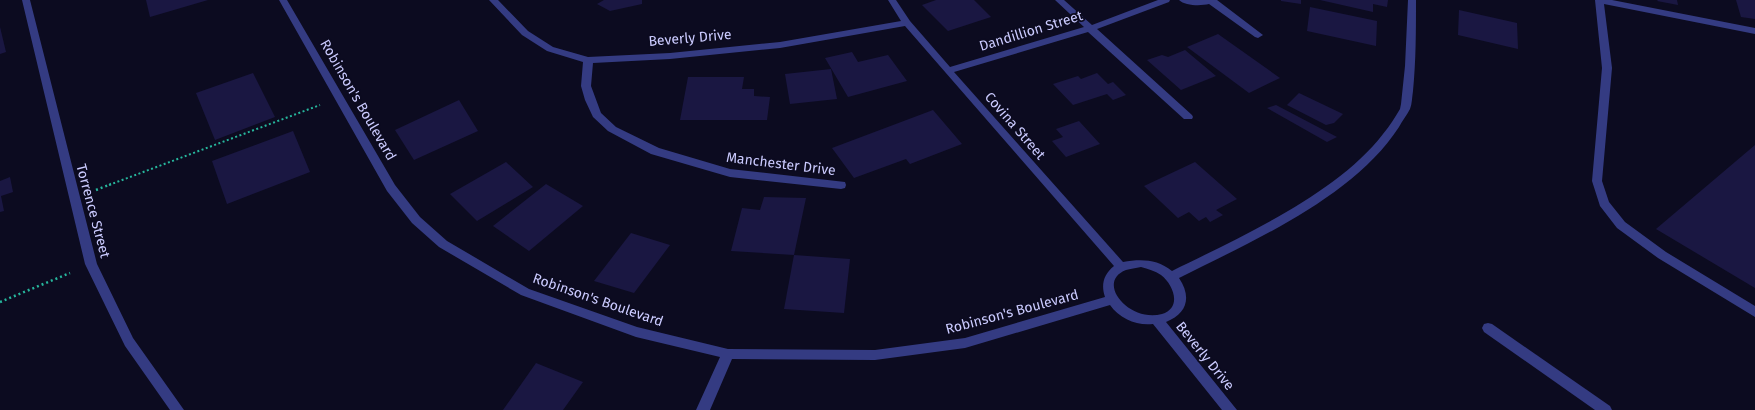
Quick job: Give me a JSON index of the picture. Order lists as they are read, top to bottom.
{
  "streets": {
    "street": [
      "Dandillion Street",
      "Beverly Drive",
      "Robinson's Boulevard",
      "Covina Street",
      "Manchester Drive",
      "Torrence Street"
    ]
  },
  "crossings": [
    ["Dandillion Street", "Covina Street"],
    ["Beverly Drive", "Robinson's Boulevard"],
    ["Beverly Drive", "Covina Street"],
    ["Beverly Drive", "Manchester Drive"],
    ["Robinson's Boulevard", "Covina Street"]
  ]
}
